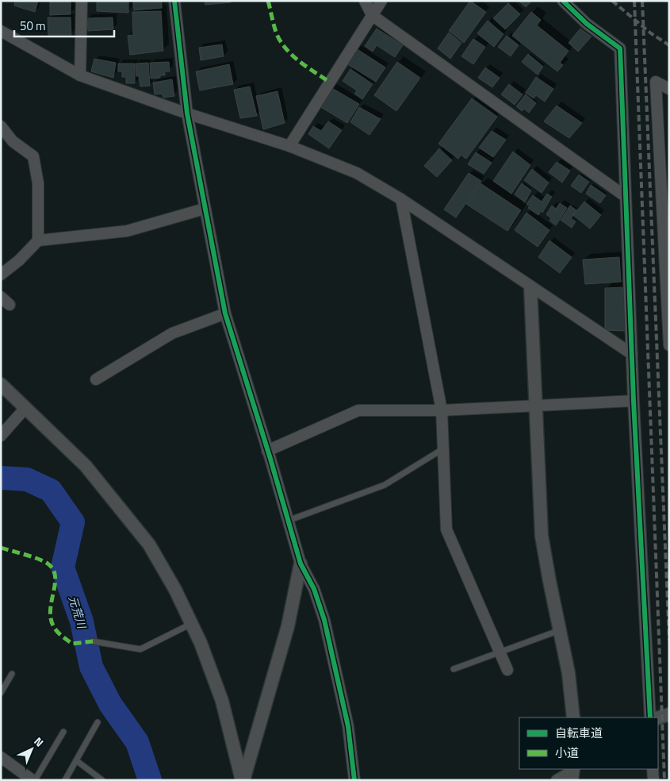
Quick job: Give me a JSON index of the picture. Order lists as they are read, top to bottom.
{
  "water": ["元荒川"],
  "legend": ["自転車道", "小道"],
  "scale_bar": "50 m",
  "north": "top right"
}
